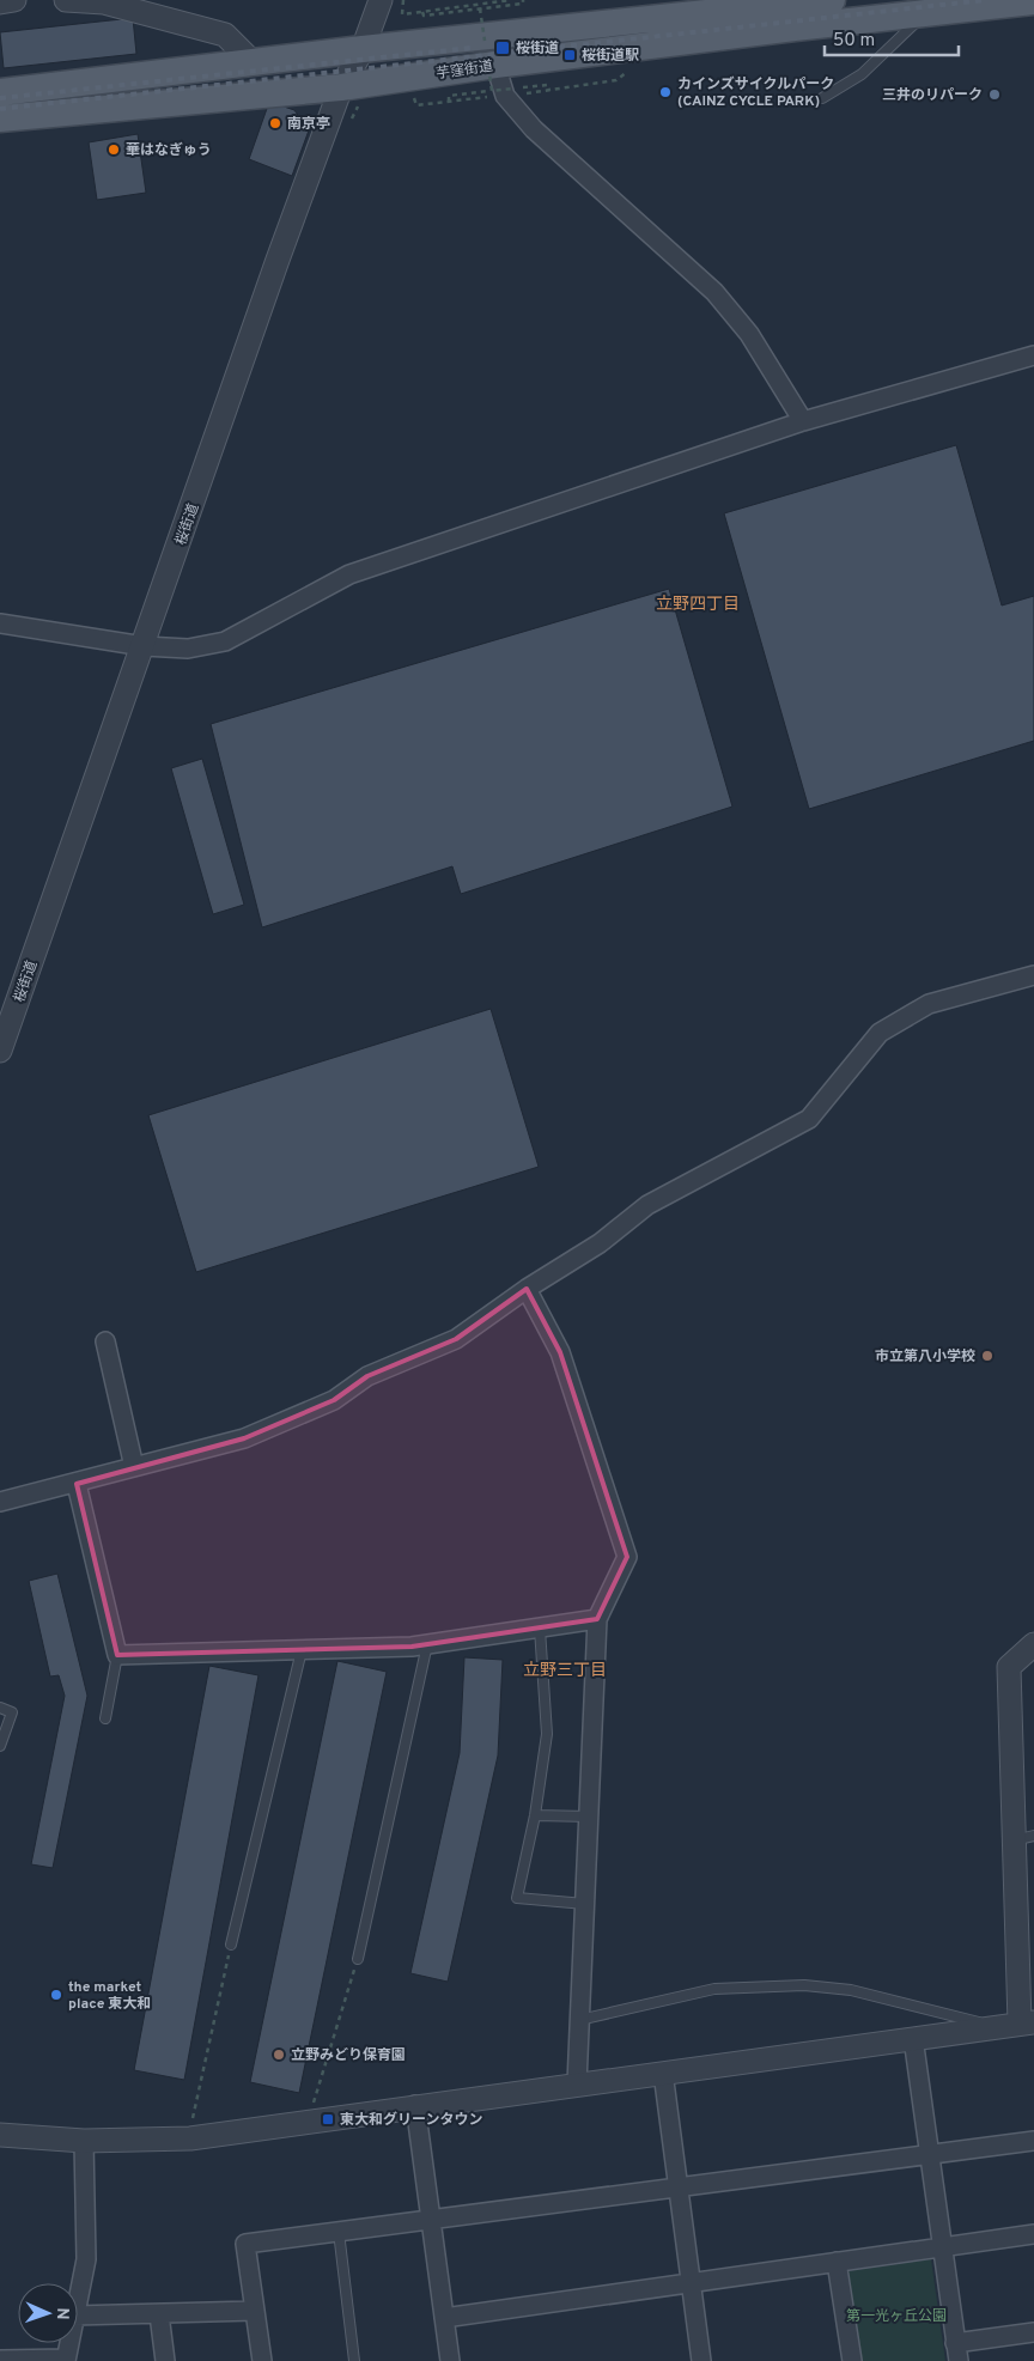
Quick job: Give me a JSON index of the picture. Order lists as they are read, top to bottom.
{
  "streets": {
    "main road": ["芋窪街道"],
    "street": ["桜街道"]
  },
  "crossings": [
    ["芋窪街道", "桜街道"]
  ],
  "districts": ["立野四丁目", "立野三丁目"],
  "parks": ["第一光ヶ丘公園"],
  "places": {
    "transit": ["桜街道", "桜街道駅", "東大和グリーンタウン"],
    "other": [
      "カインズサイクルパーク (CAINZ CYCLE PARK)",
      "三井のリパーク",
      "南京亭",
      "華はなぎゅう",
      "市立第八小学校",
      "the market place 東大和",
      "立野みどり保育園"
    ]
  },
  "scale_bar": "50 m",
  "north": "right"
}
